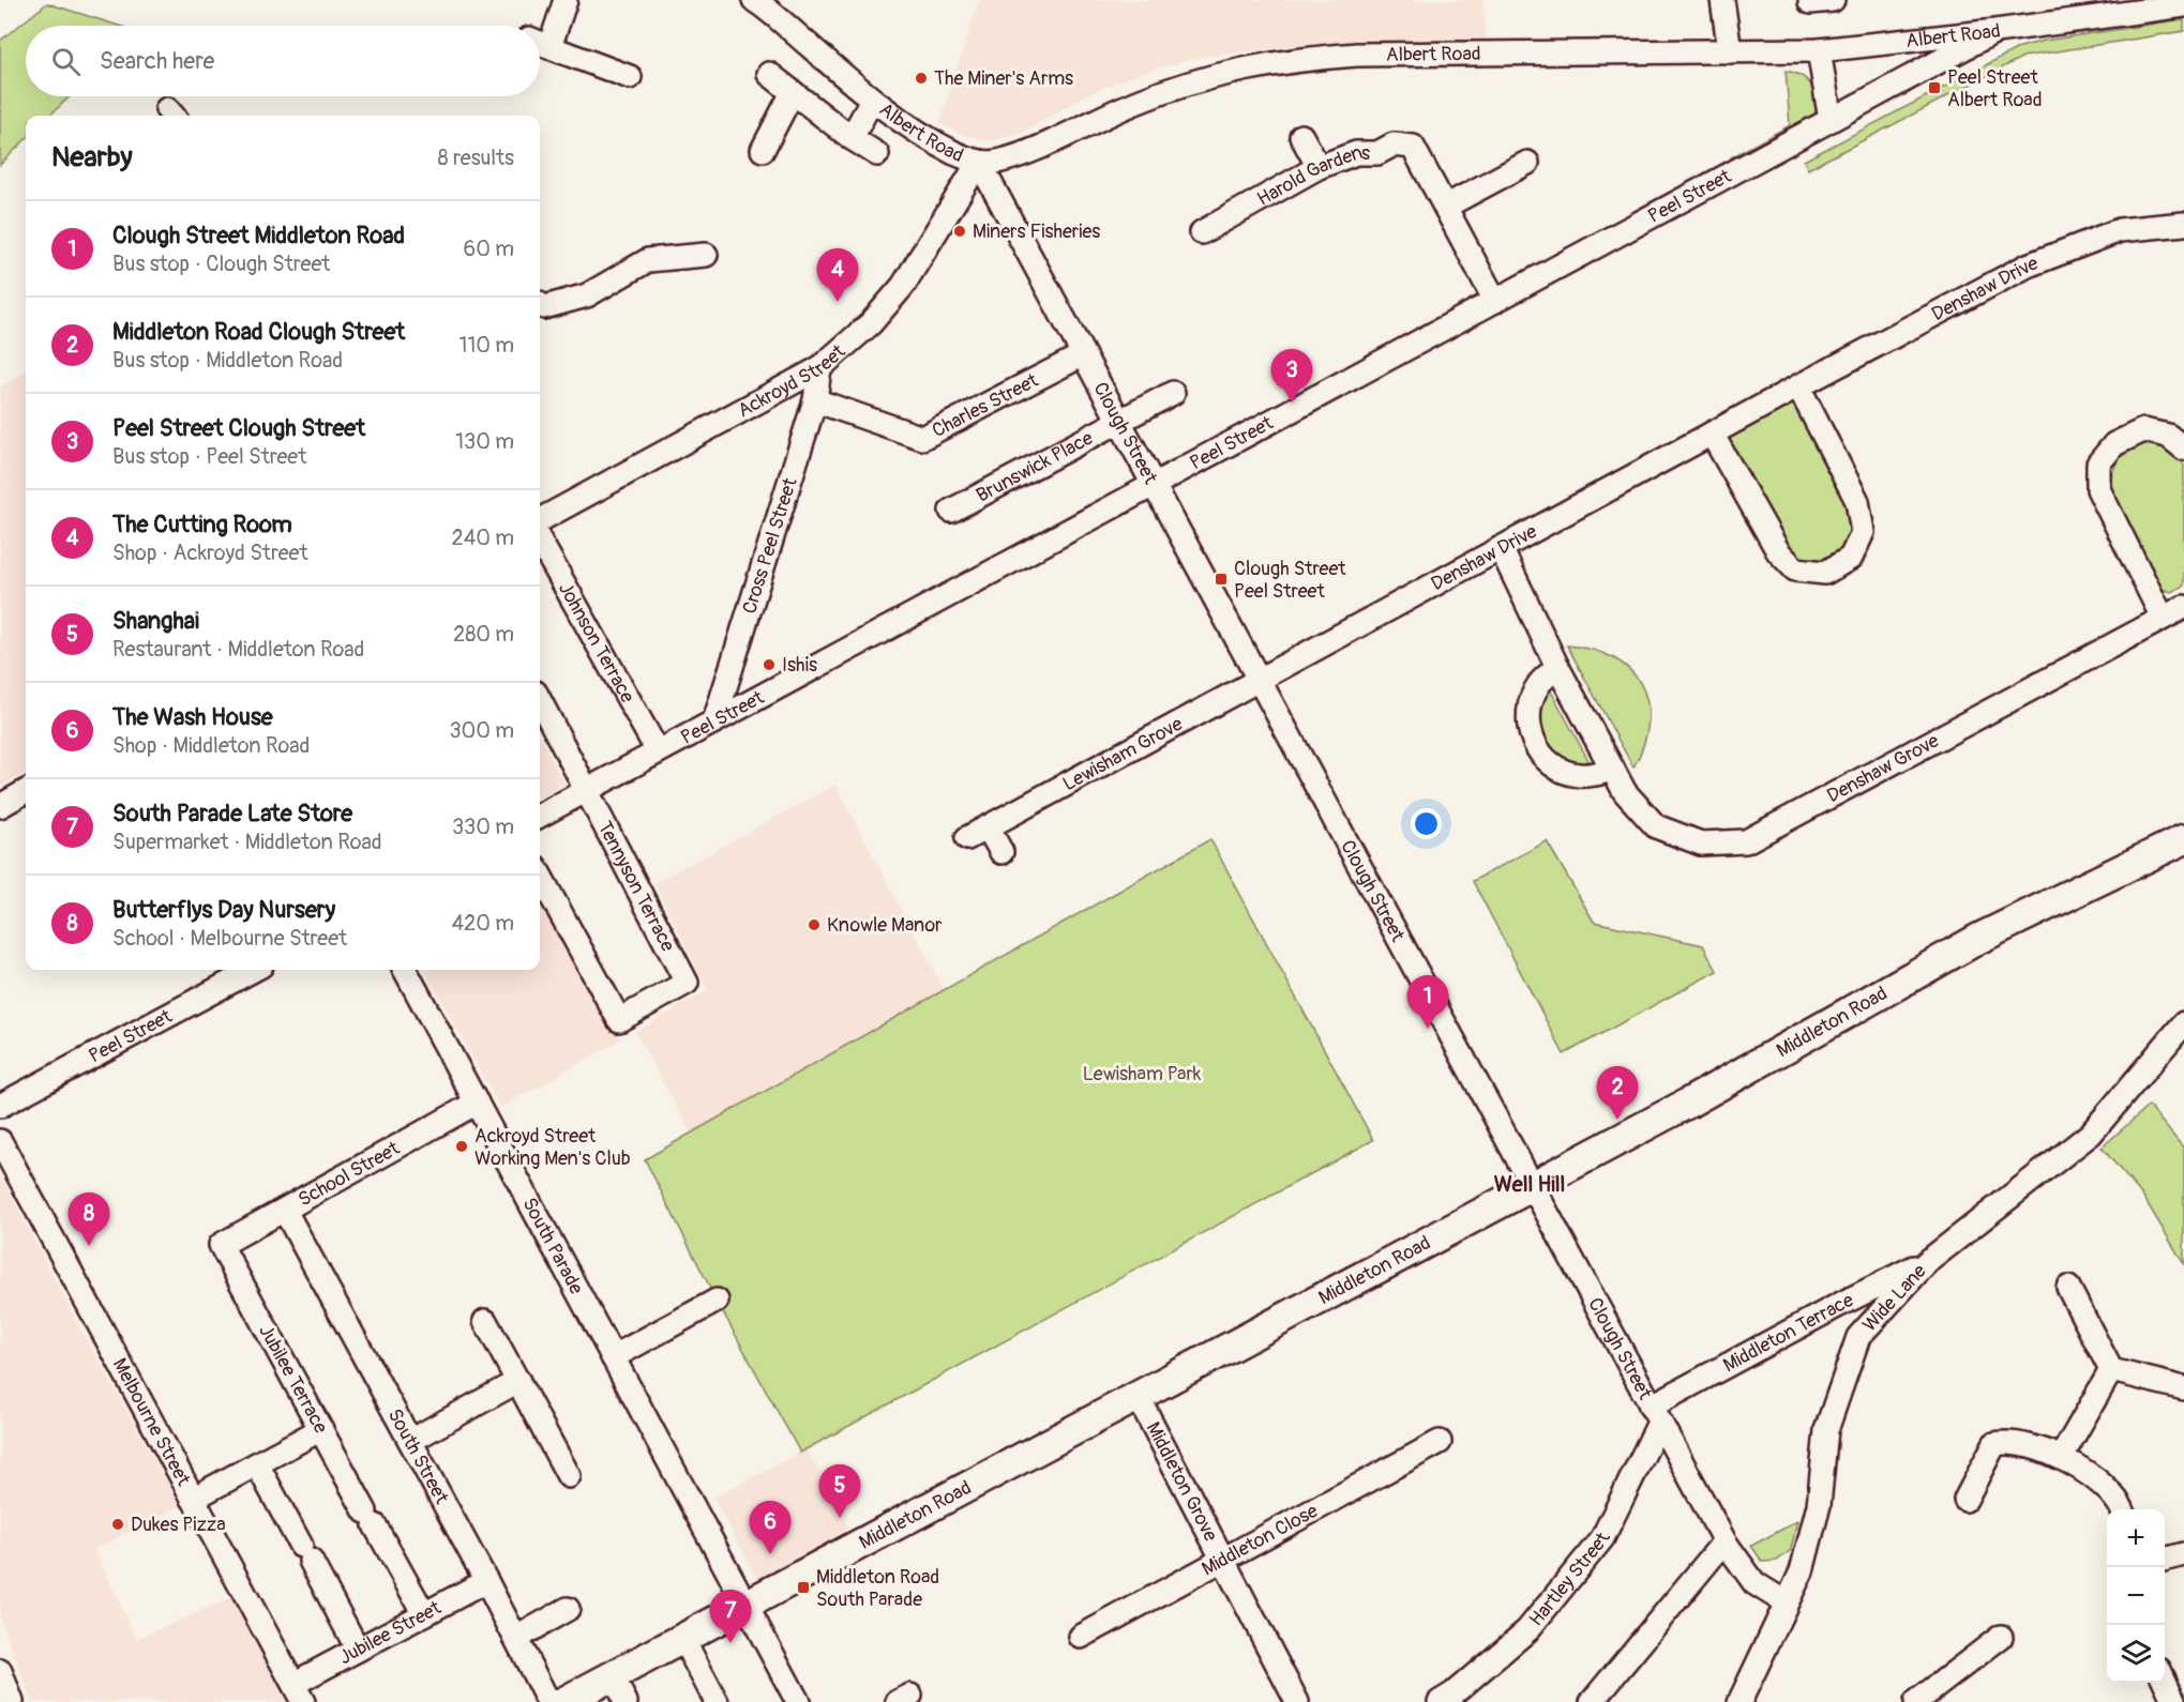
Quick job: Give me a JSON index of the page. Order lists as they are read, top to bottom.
{
  "streets": {
    "main road": ["Middleton Road"],
    "street": [
      "Albert Road",
      "Harold Gardens",
      "Peel Street",
      "Denshaw Drive",
      "Ackroyd Street",
      "Charles Street",
      "Clough Street",
      "Brunswick Place",
      "Cross Peel Street",
      "Johnson Terrace",
      "Lewisham Grove",
      "Denshaw Grove",
      "Tennyson Terrace",
      "School Street",
      "South Parade",
      "Wide Lane",
      "Middleton Terrace",
      "Jubilee Terrace",
      "Melbourne Street",
      "South Street",
      "Middleton Grove",
      "Middleton Close",
      "Hartley Street",
      "Jubilee Street"
    ]
  },
  "crossings": [
    ["Albert Road", "Peel Street"],
    ["Albert Road", "Ackroyd Street"],
    ["Albert Road", "Clough Street"],
    ["Harold Gardens", "Peel Street"],
    ["Peel Street", "Clough Street"],
    ["Peel Street", "Cross Peel Street"],
    ["Peel Street", "Johnson Terrace"],
    ["Peel Street", "Tennyson Terrace"],
    ["Denshaw Drive", "Clough Street"],
    ["Denshaw Drive", "Lewisham Grove"],
    ["Denshaw Drive", "Denshaw Grove"],
    ["Ackroyd Street", "Clough Street"],
    ["Ackroyd Street", "Cross Peel Street"],
    ["Charles Street", "Clough Street"],
    ["Charles Street", "Cross Peel Street"],
    ["Clough Street", "Brunswick Place"],
    ["Clough Street", "Lewisham Grove"],
    ["Clough Street", "Middleton Road"],
    ["Clough Street", "Wide Lane"],
    ["Clough Street", "Middleton Terrace"],
    ["Clough Street", "Hartley Street"],
    ["Middleton Road", "South Parade"],
    ["Middleton Road", "Middleton Grove"],
    ["School Street", "South Parade"],
    ["School Street", "Jubilee Terrace"],
    ["School Street", "South Street"],
    ["Wide Lane", "Middleton Terrace"],
    ["Middleton Terrace", "Hartley Street"],
    ["Jubilee Terrace", "Jubilee Street"],
    ["Melbourne Street", "Jubilee Street"],
    ["South Street", "Jubilee Street"],
    ["Middleton Grove", "Middleton Close"]
  ],
  "districts": ["Well Hill"],
  "parks": ["Lewisham Park"],
  "places": {
    "other": [
      "The Miner's Arms",
      "Miners Fisheries",
      "Ishis",
      "Knowle Manor",
      "Ackroyd Street Working Men's Club",
      "Dukes Pizza"
    ],
    "transit": ["Peel Street Albert Road", "Clough Street Peel Street", "Middleton Road South Parade"]
  },
  "page": {
    "search": "Search here",
    "heading": ["Nearby", "8 results"],
    "list": [
      {
        "mark": "1",
        "name": "Clough Street Middleton Road",
        "note": "Bus stop · Clough Street",
        "value": "60 m"
      },
      {
        "mark": "2",
        "name": "Middleton Road Clough Street",
        "note": "Bus stop · Middleton Road",
        "value": "110 m"
      },
      {
        "mark": "3",
        "name": "Peel Street Clough Street",
        "note": "Bus stop · Peel Street",
        "value": "130 m"
      },
      {
        "mark": "4",
        "name": "The Cutting Room",
        "note": "Shop · Ackroyd Street",
        "value": "240 m"
      },
      {
        "mark": "5",
        "name": "Shanghai",
        "note": "Restaurant · Middleton Road",
        "value": "280 m"
      },
      {
        "mark": "6",
        "name": "The Wash House",
        "note": "Shop · Middleton Road",
        "value": "300 m"
      },
      {
        "mark": "7",
        "name": "South Parade Late Store",
        "note": "Supermarket · Middleton Road",
        "value": "330 m"
      },
      {
        "mark": "8",
        "name": "Butterflys Day Nursery",
        "note": "School · Melbourne Street",
        "value": "420 m"
      }
    ],
    "pins": [
      "4",
      "3",
      "1",
      "2",
      "8",
      "5",
      "6",
      "7"
    ],
    "map_buttons": ["+", "−"]
  }
}
